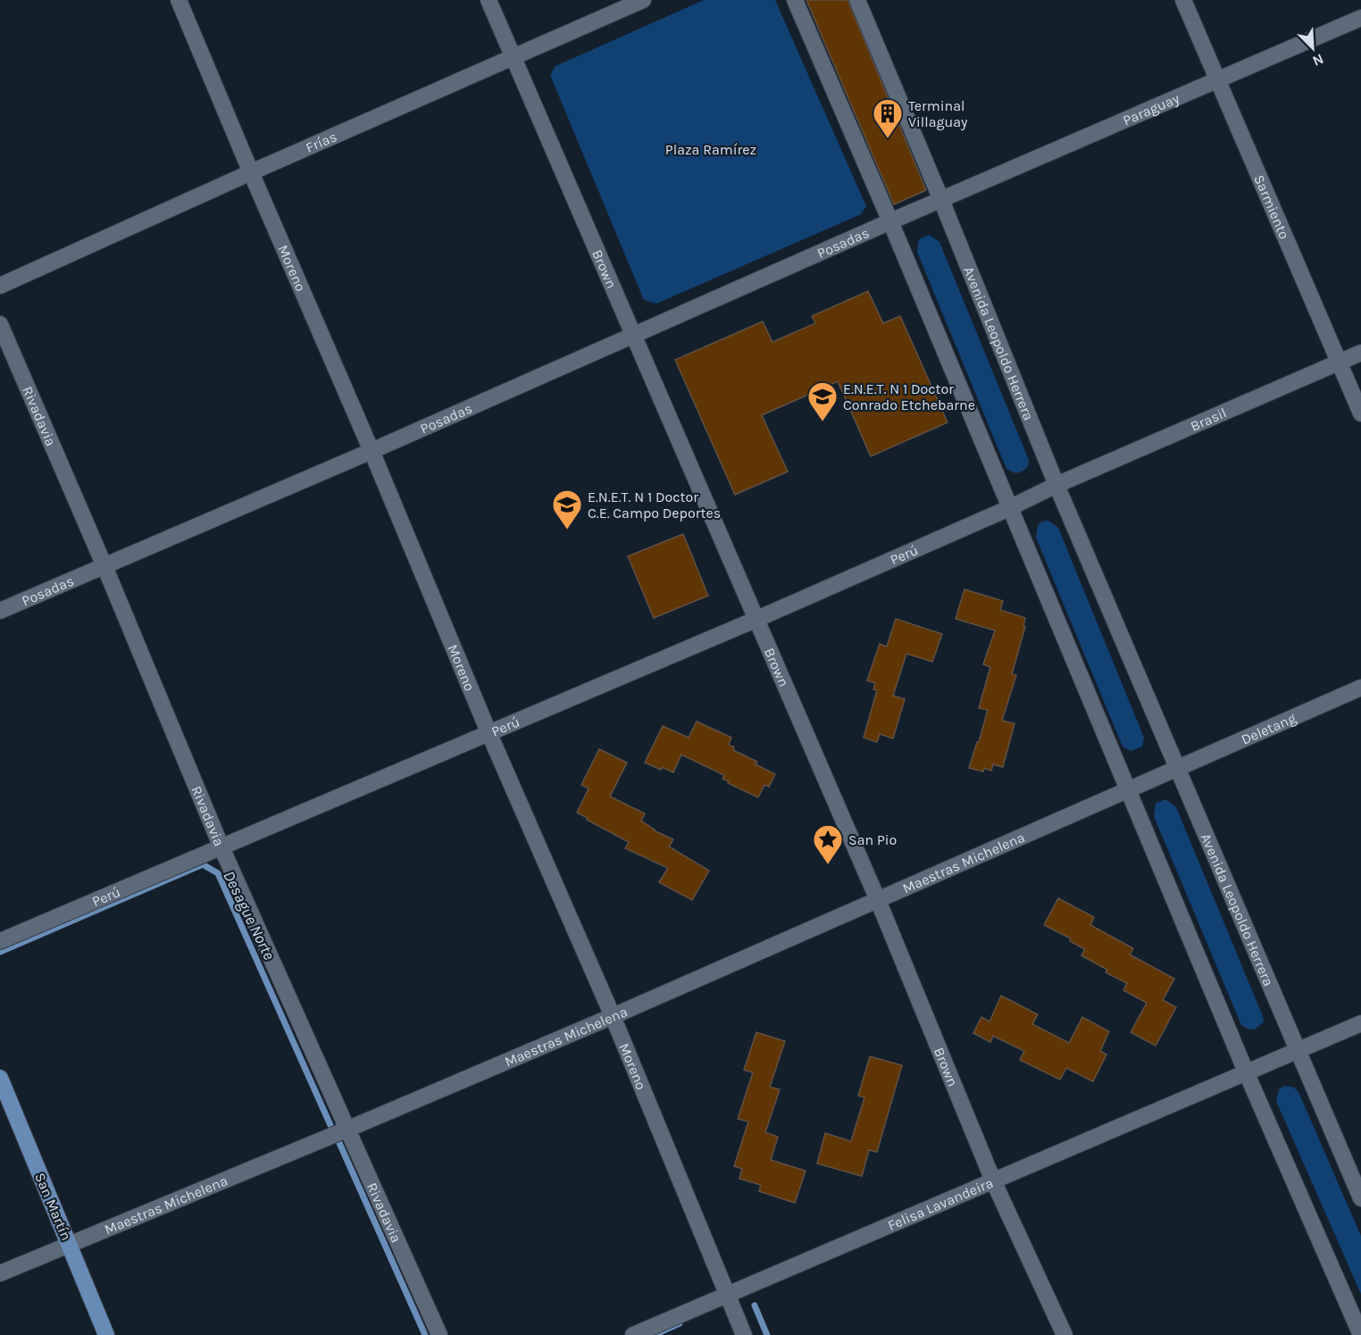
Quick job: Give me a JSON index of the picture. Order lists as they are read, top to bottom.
{
  "streets": {
    "main road": ["San Martín"],
    "street": [
      "Paraguay",
      "Frías",
      "Sarmiento",
      "Posadas",
      "Moreno",
      "Brown",
      "Avenida Leopoldo Herrera",
      "Rivadavia",
      "Brasil",
      "Perú",
      "Deletang",
      "Maestras Michelena",
      "Felisa Lavandeira"
    ]
  },
  "crossings": [
    ["Paraguay", "Sarmiento"],
    ["Paraguay", "Avenida Leopoldo Herrera"],
    ["Frías", "Moreno"],
    ["Frías", "Brown"],
    ["Sarmiento", "Brasil"],
    ["Posadas", "Moreno"],
    ["Posadas", "Brown"],
    ["Posadas", "Rivadavia"],
    ["Moreno", "Perú"],
    ["Moreno", "Maestras Michelena"],
    ["Moreno", "Felisa Lavandeira"],
    ["Brown", "Perú"],
    ["Brown", "Maestras Michelena"],
    ["Brown", "Felisa Lavandeira"],
    ["Avenida Leopoldo Herrera", "Brasil"],
    ["Avenida Leopoldo Herrera", "Deletang"],
    ["Rivadavia", "Perú"],
    ["Rivadavia", "Maestras Michelena"],
    ["Maestras Michelena", "San Martín"]
  ],
  "water": ["Desague Norte"],
  "parks": ["Plaza Ramírez"],
  "places": {
    "building": ["Terminal Villaguay"],
    "school or university": ["E.N.E.T. N 1 Doctor Conrado Etchebarne", "E.N.E.T. N 1 Doctor C.E. Campo Deportes"],
    "place": ["San Pio"]
  },
  "north": "bottom right"
}
